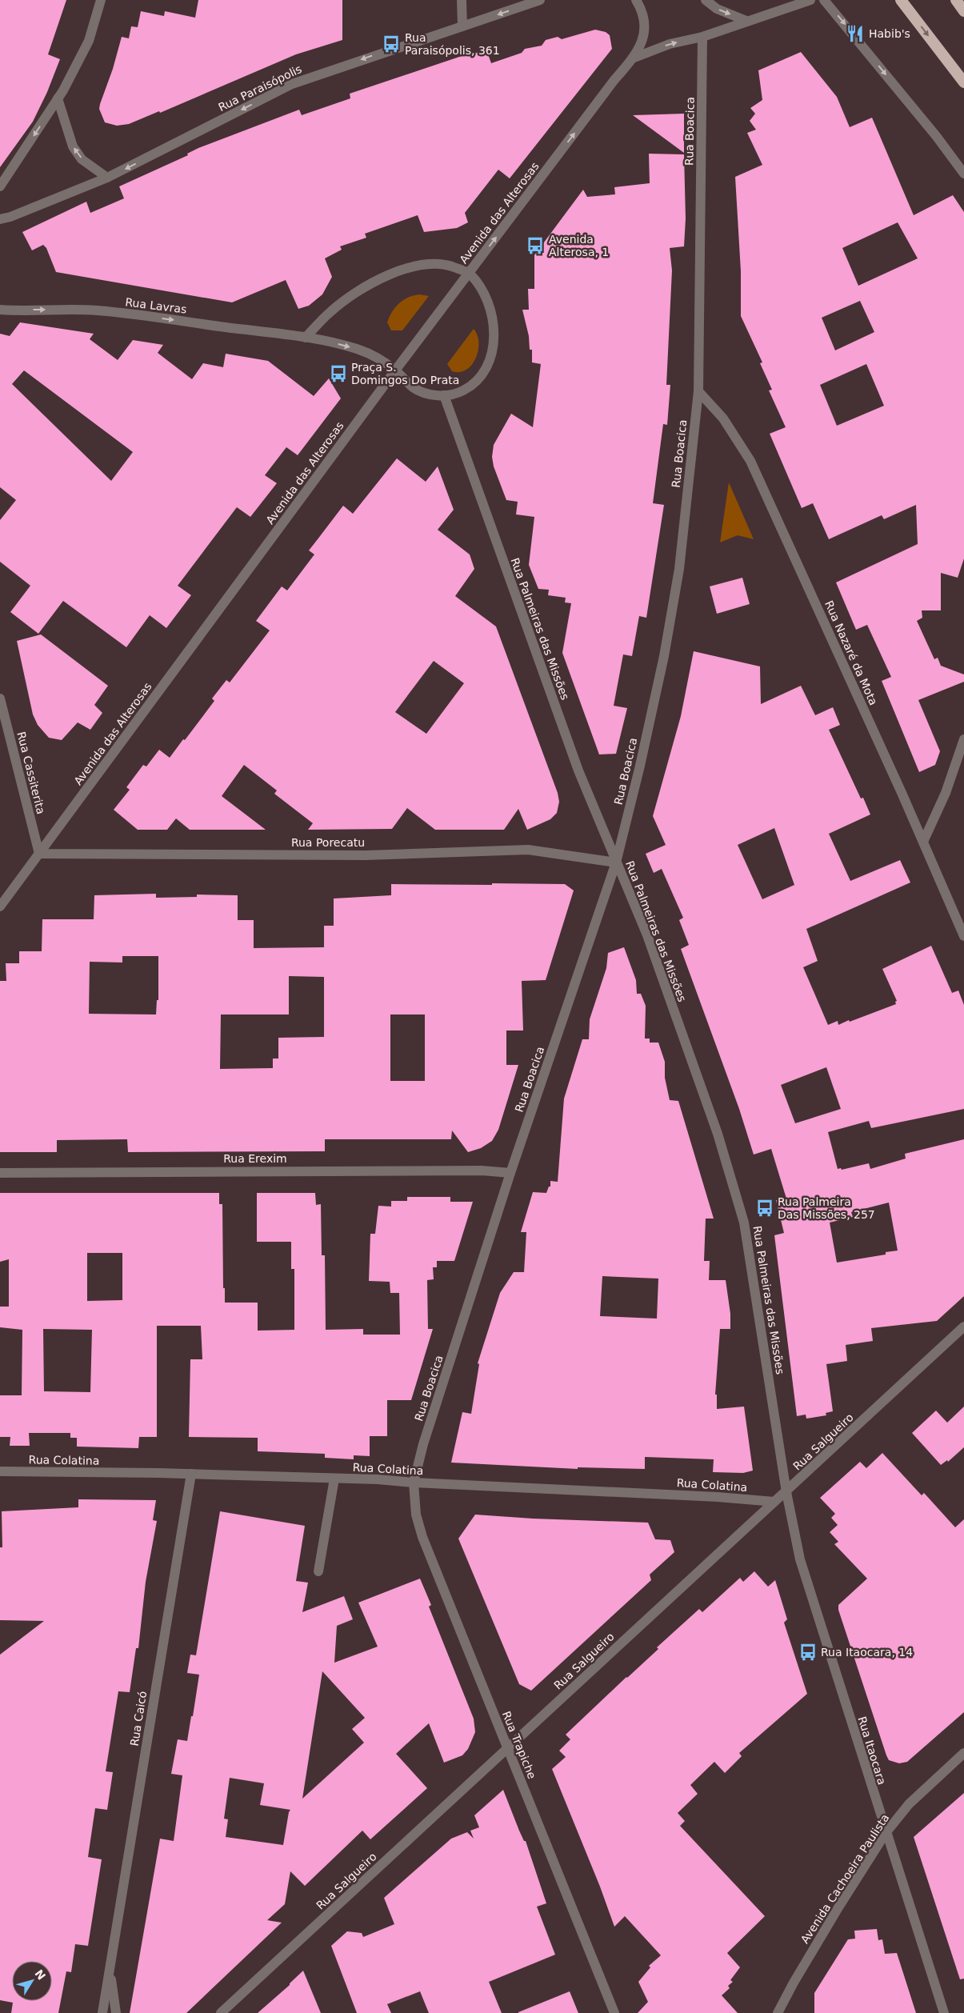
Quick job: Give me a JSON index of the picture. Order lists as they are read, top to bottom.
{
  "streets": {
    "street": [
      "Rua Paraisópolis",
      "Rua Boacica",
      "Avenida das Alterosas",
      "Rua Lavras",
      "Rua Palmeiras das Missões",
      "Rua Nazaré da Mota",
      "Rua Cassiterita",
      "Rua Porecatu",
      "Rua Erexim",
      "Rua Salgueiro",
      "Rua Colatina",
      "Rua Caicó",
      "Rua Trapiche",
      "Rua Itaocara",
      "Avenida Cachoeira Paulista"
    ]
  },
  "crossings": [
    ["Rua Boacica", "Avenida das Alterosas"],
    ["Rua Boacica", "Rua Palmeiras das Missões"],
    ["Rua Boacica", "Rua Nazaré da Mota"],
    ["Rua Boacica", "Rua Porecatu"],
    ["Rua Boacica", "Rua Erexim"],
    ["Rua Boacica", "Rua Colatina"],
    ["Rua Boacica", "Rua Trapiche"],
    ["Avenida das Alterosas", "Rua Lavras"],
    ["Avenida das Alterosas", "Rua Cassiterita"],
    ["Avenida das Alterosas", "Rua Porecatu"],
    ["Rua Lavras", "Rua Palmeiras das Missões"],
    ["Rua Palmeiras das Missões", "Rua Porecatu"],
    ["Rua Palmeiras das Missões", "Rua Salgueiro"],
    ["Rua Palmeiras das Missões", "Rua Itaocara"],
    ["Rua Cassiterita", "Rua Porecatu"],
    ["Rua Salgueiro", "Rua Colatina"],
    ["Rua Salgueiro", "Rua Trapiche"],
    ["Rua Salgueiro", "Rua Itaocara"],
    ["Rua Colatina", "Rua Caicó"],
    ["Rua Colatina", "Rua Trapiche"],
    ["Rua Itaocara", "Avenida Cachoeira Paulista"]
  ],
  "one_way": ["Rua Paraisópolis", "Rua Lavras"],
  "places": {
    "restaurant": ["Habib's"],
    "bus stop": [
      "Rua Paraisópolis, 361",
      "Avenida Alterosa, 1",
      "Praça S. Domingos Do Prata",
      "Rua Palmeira Das Missões, 257",
      "Rua Itaocara, 14"
    ]
  },
  "north": "top right"
}
